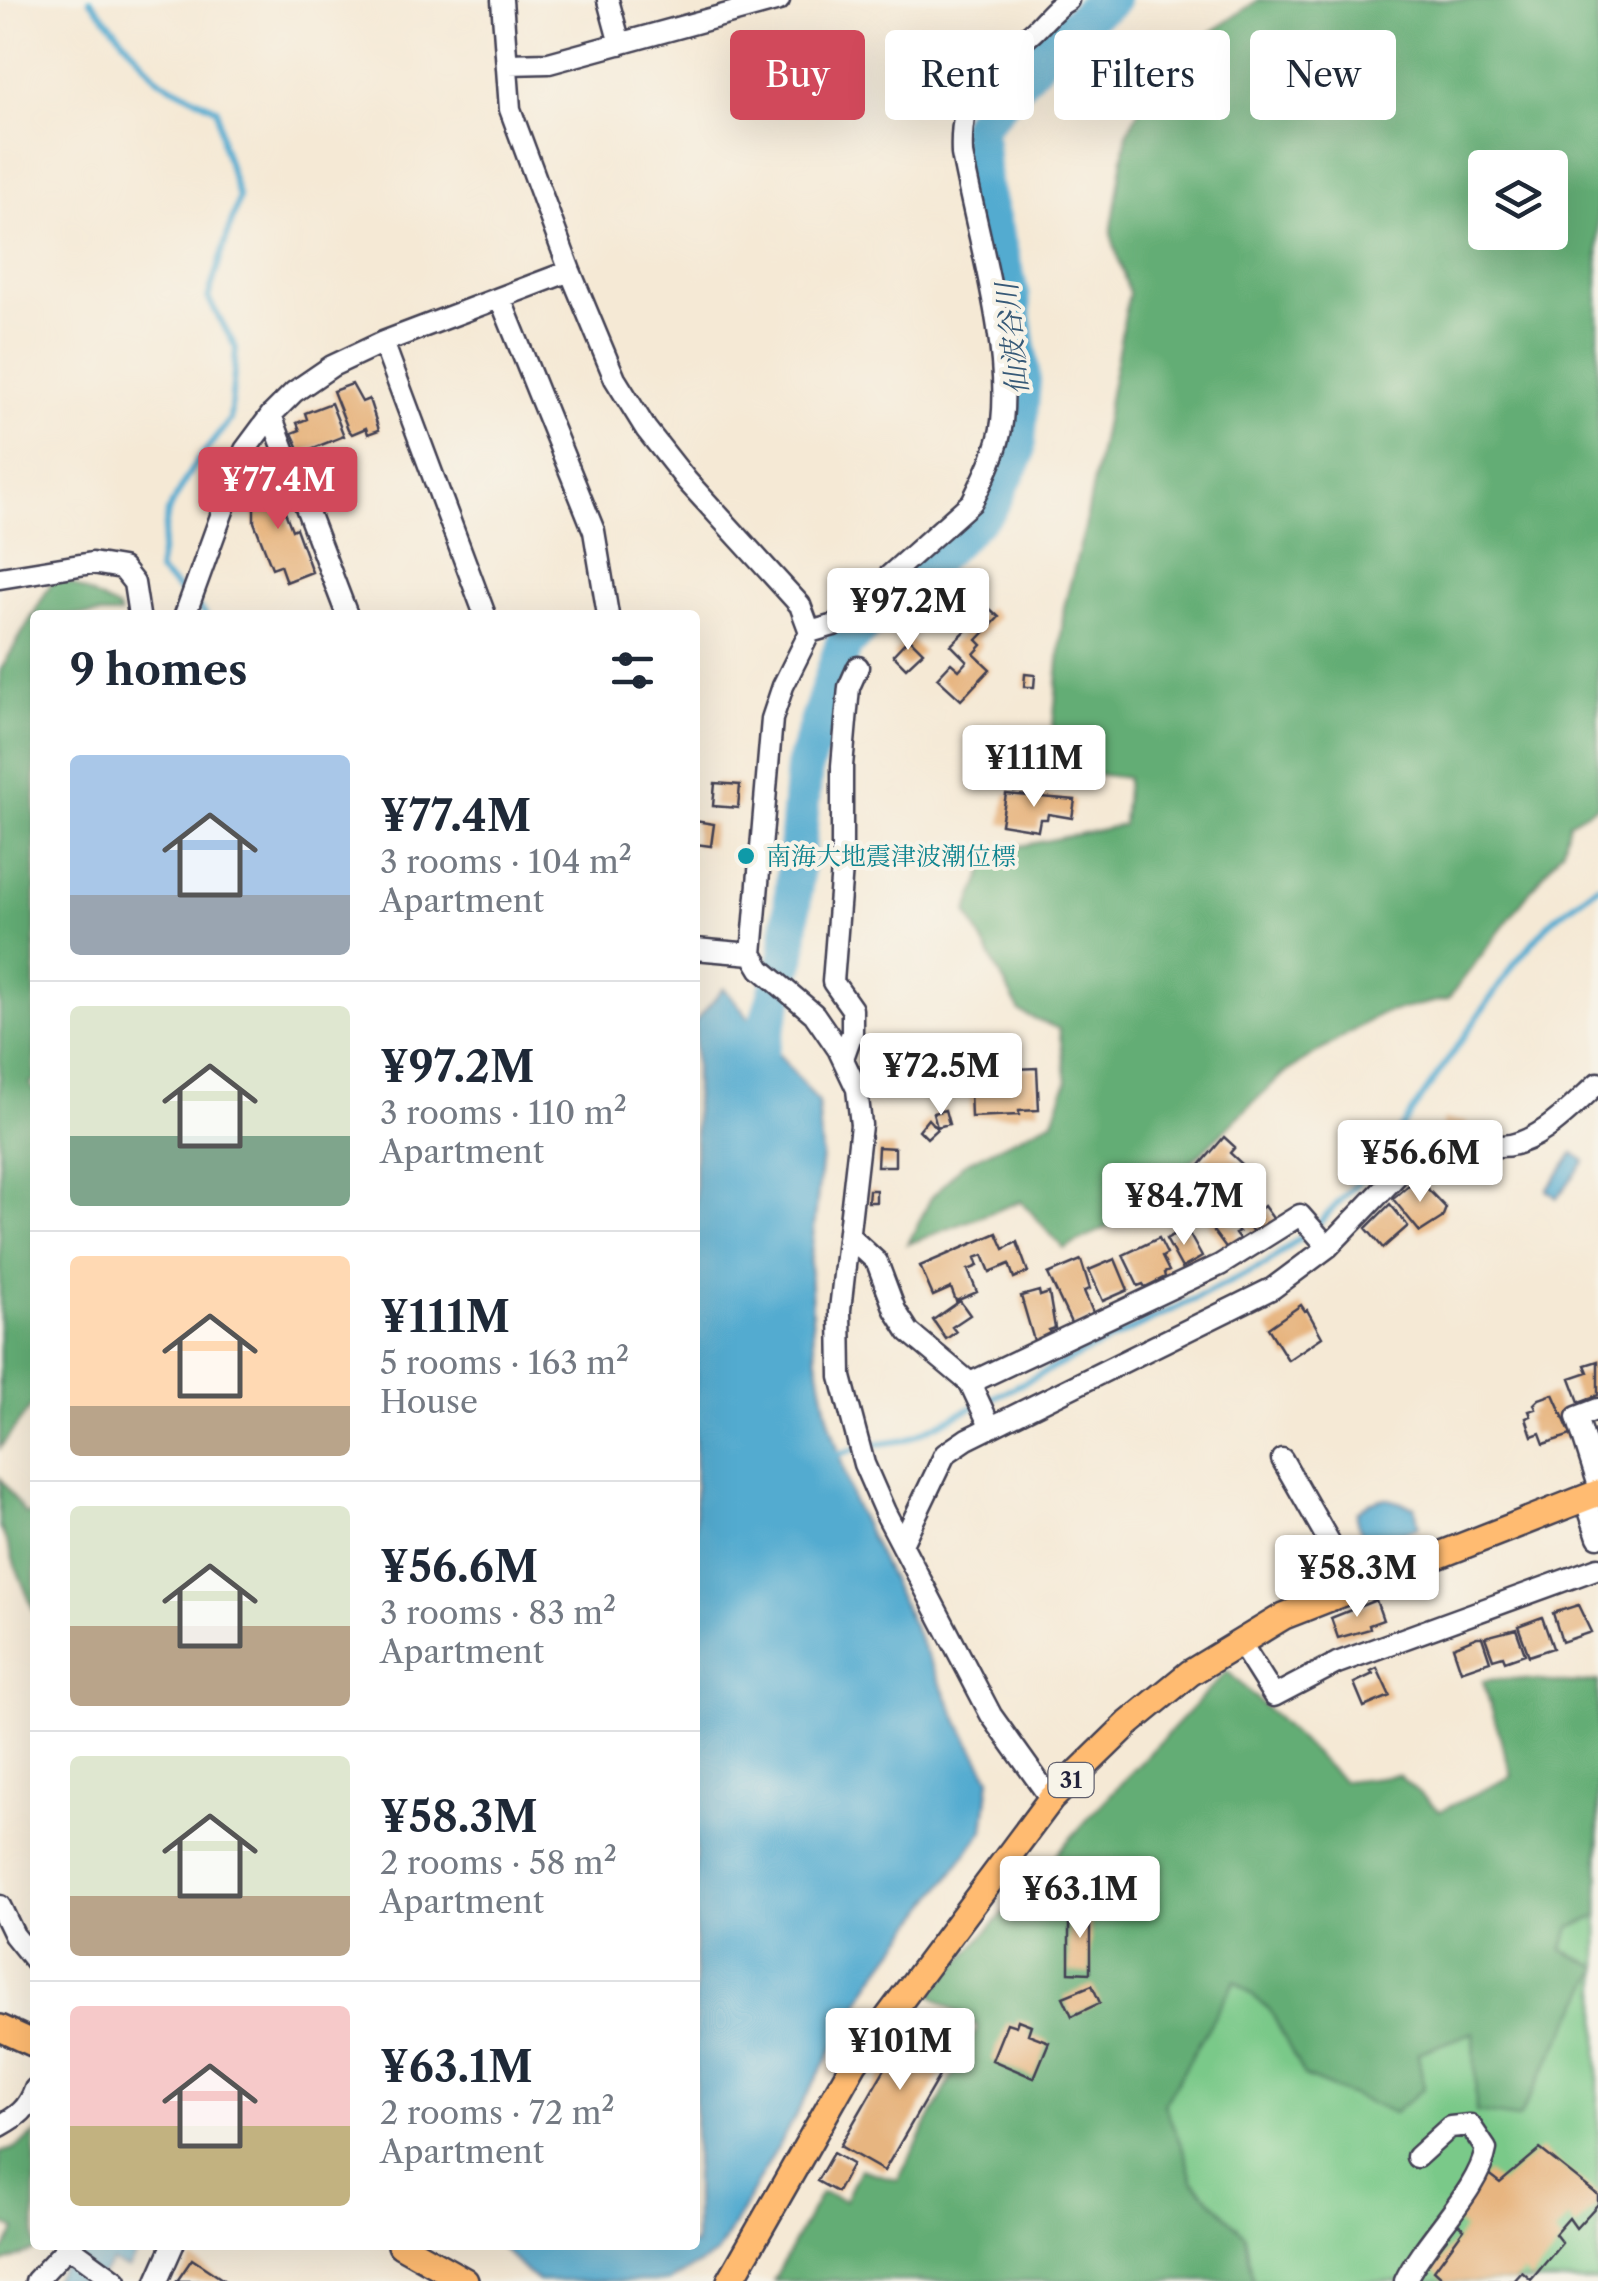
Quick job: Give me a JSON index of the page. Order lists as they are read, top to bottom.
{
  "streets": {
    "main road": ["31"]
  },
  "water": ["仙波谷川"],
  "places": ["南海大地震津波潮位標"],
  "page": {
    "chip": [
      "Buy",
      "Rent",
      "Filters",
      "New"
    ],
    "price": [
      "¥77.4M",
      "¥97.2M",
      "¥111M",
      "¥72.5M",
      "¥56.6M",
      "¥84.7M",
      "¥58.3M",
      "¥63.1M",
      "¥101M"
    ],
    "heading": "9 homes",
    "list": [
      {
        "name": "¥77.4M",
        "note": "3 rooms · 104 m² · Apartment"
      },
      {
        "name": "¥97.2M",
        "note": "3 rooms · 110 m² · Apartment"
      },
      {
        "name": "¥111M",
        "note": "5 rooms · 163 m² · House"
      },
      {
        "name": "¥56.6M",
        "note": "3 rooms · 83 m² · Apartment"
      },
      {
        "name": "¥58.3M",
        "note": "2 rooms · 58 m² · Apartment"
      },
      {
        "name": "¥63.1M",
        "note": "2 rooms · 72 m² · Apartment"
      }
    ]
  }
}
